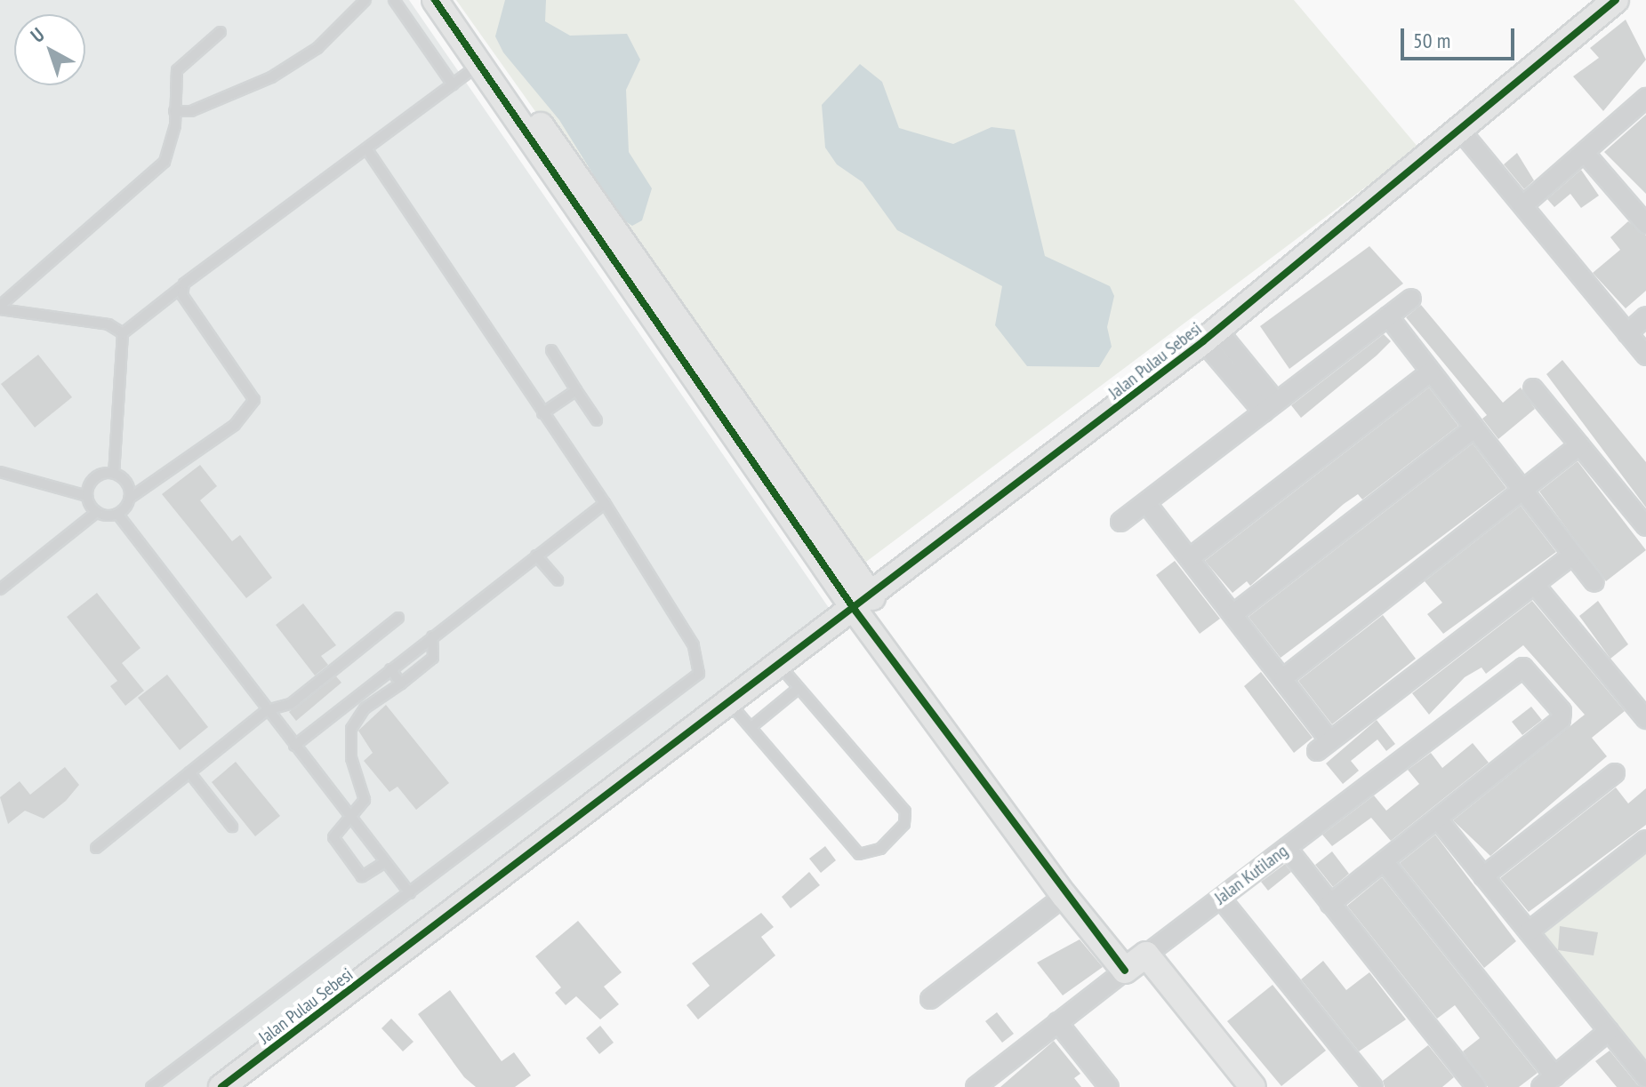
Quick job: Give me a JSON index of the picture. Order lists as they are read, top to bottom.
{
  "streets": {
    "street": ["Jalan Pulau Sebesi", "Jalan Kutilang"]
  },
  "scale_bar": "50 m",
  "north": "top left"
}
